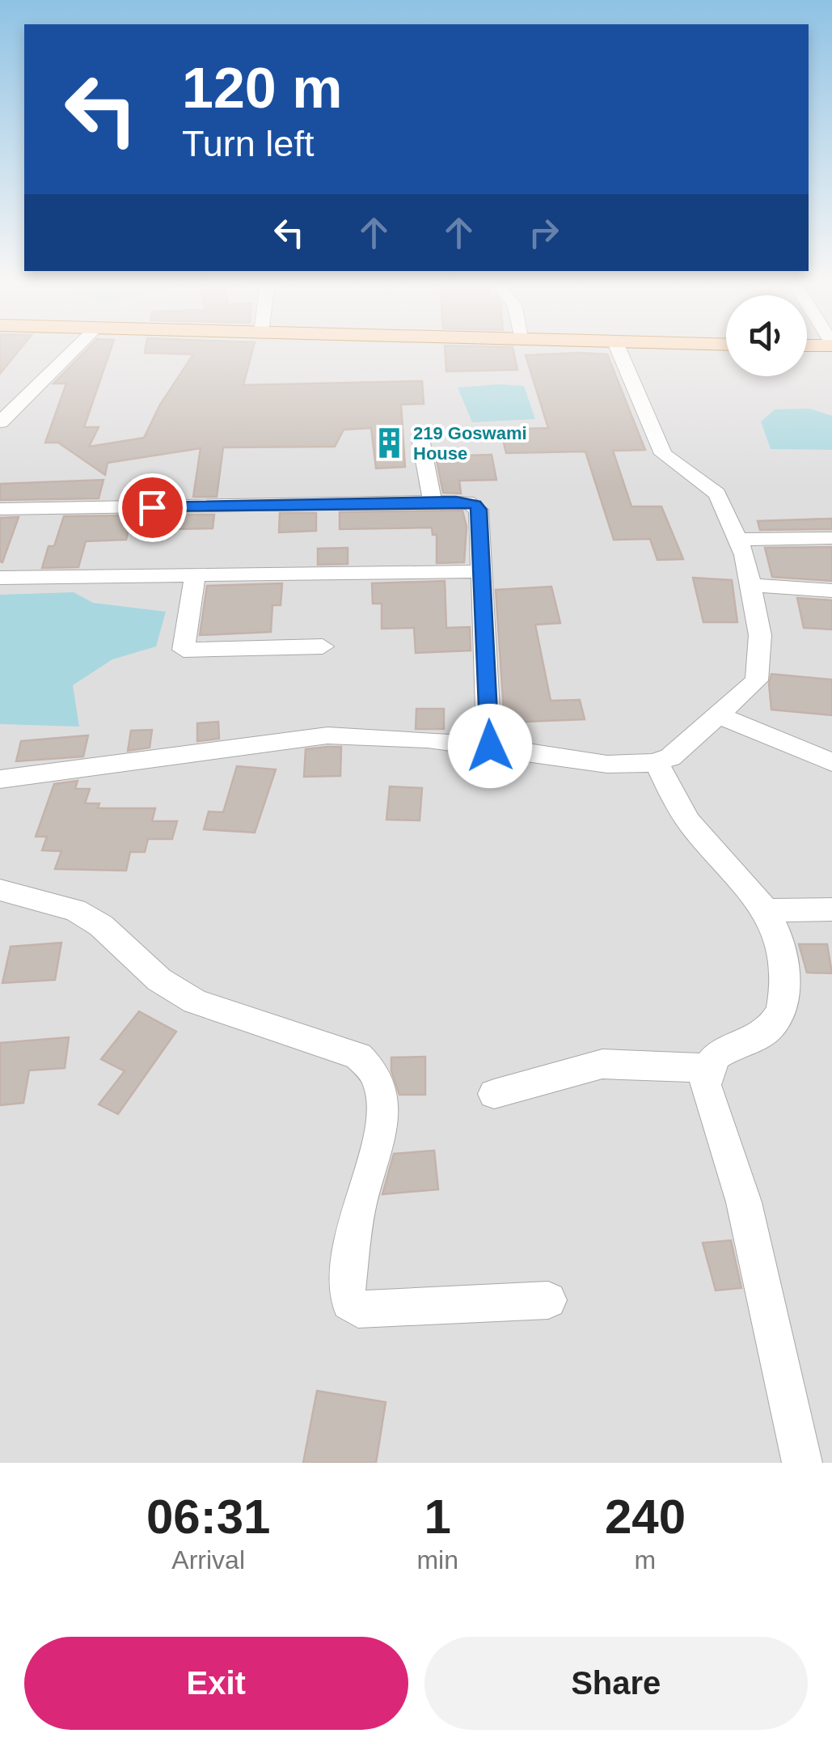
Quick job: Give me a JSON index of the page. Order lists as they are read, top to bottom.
{
  "places": {
    "building": ["219 Goswami House"]
  },
  "page": {
    "turn": ["120 m", "Turn left"],
    "eta": [
      "06:31",
      "Arrival",
      "1",
      "min",
      "240",
      "m"
    ],
    "buttons": ["Exit", "Share"]
  }
}
